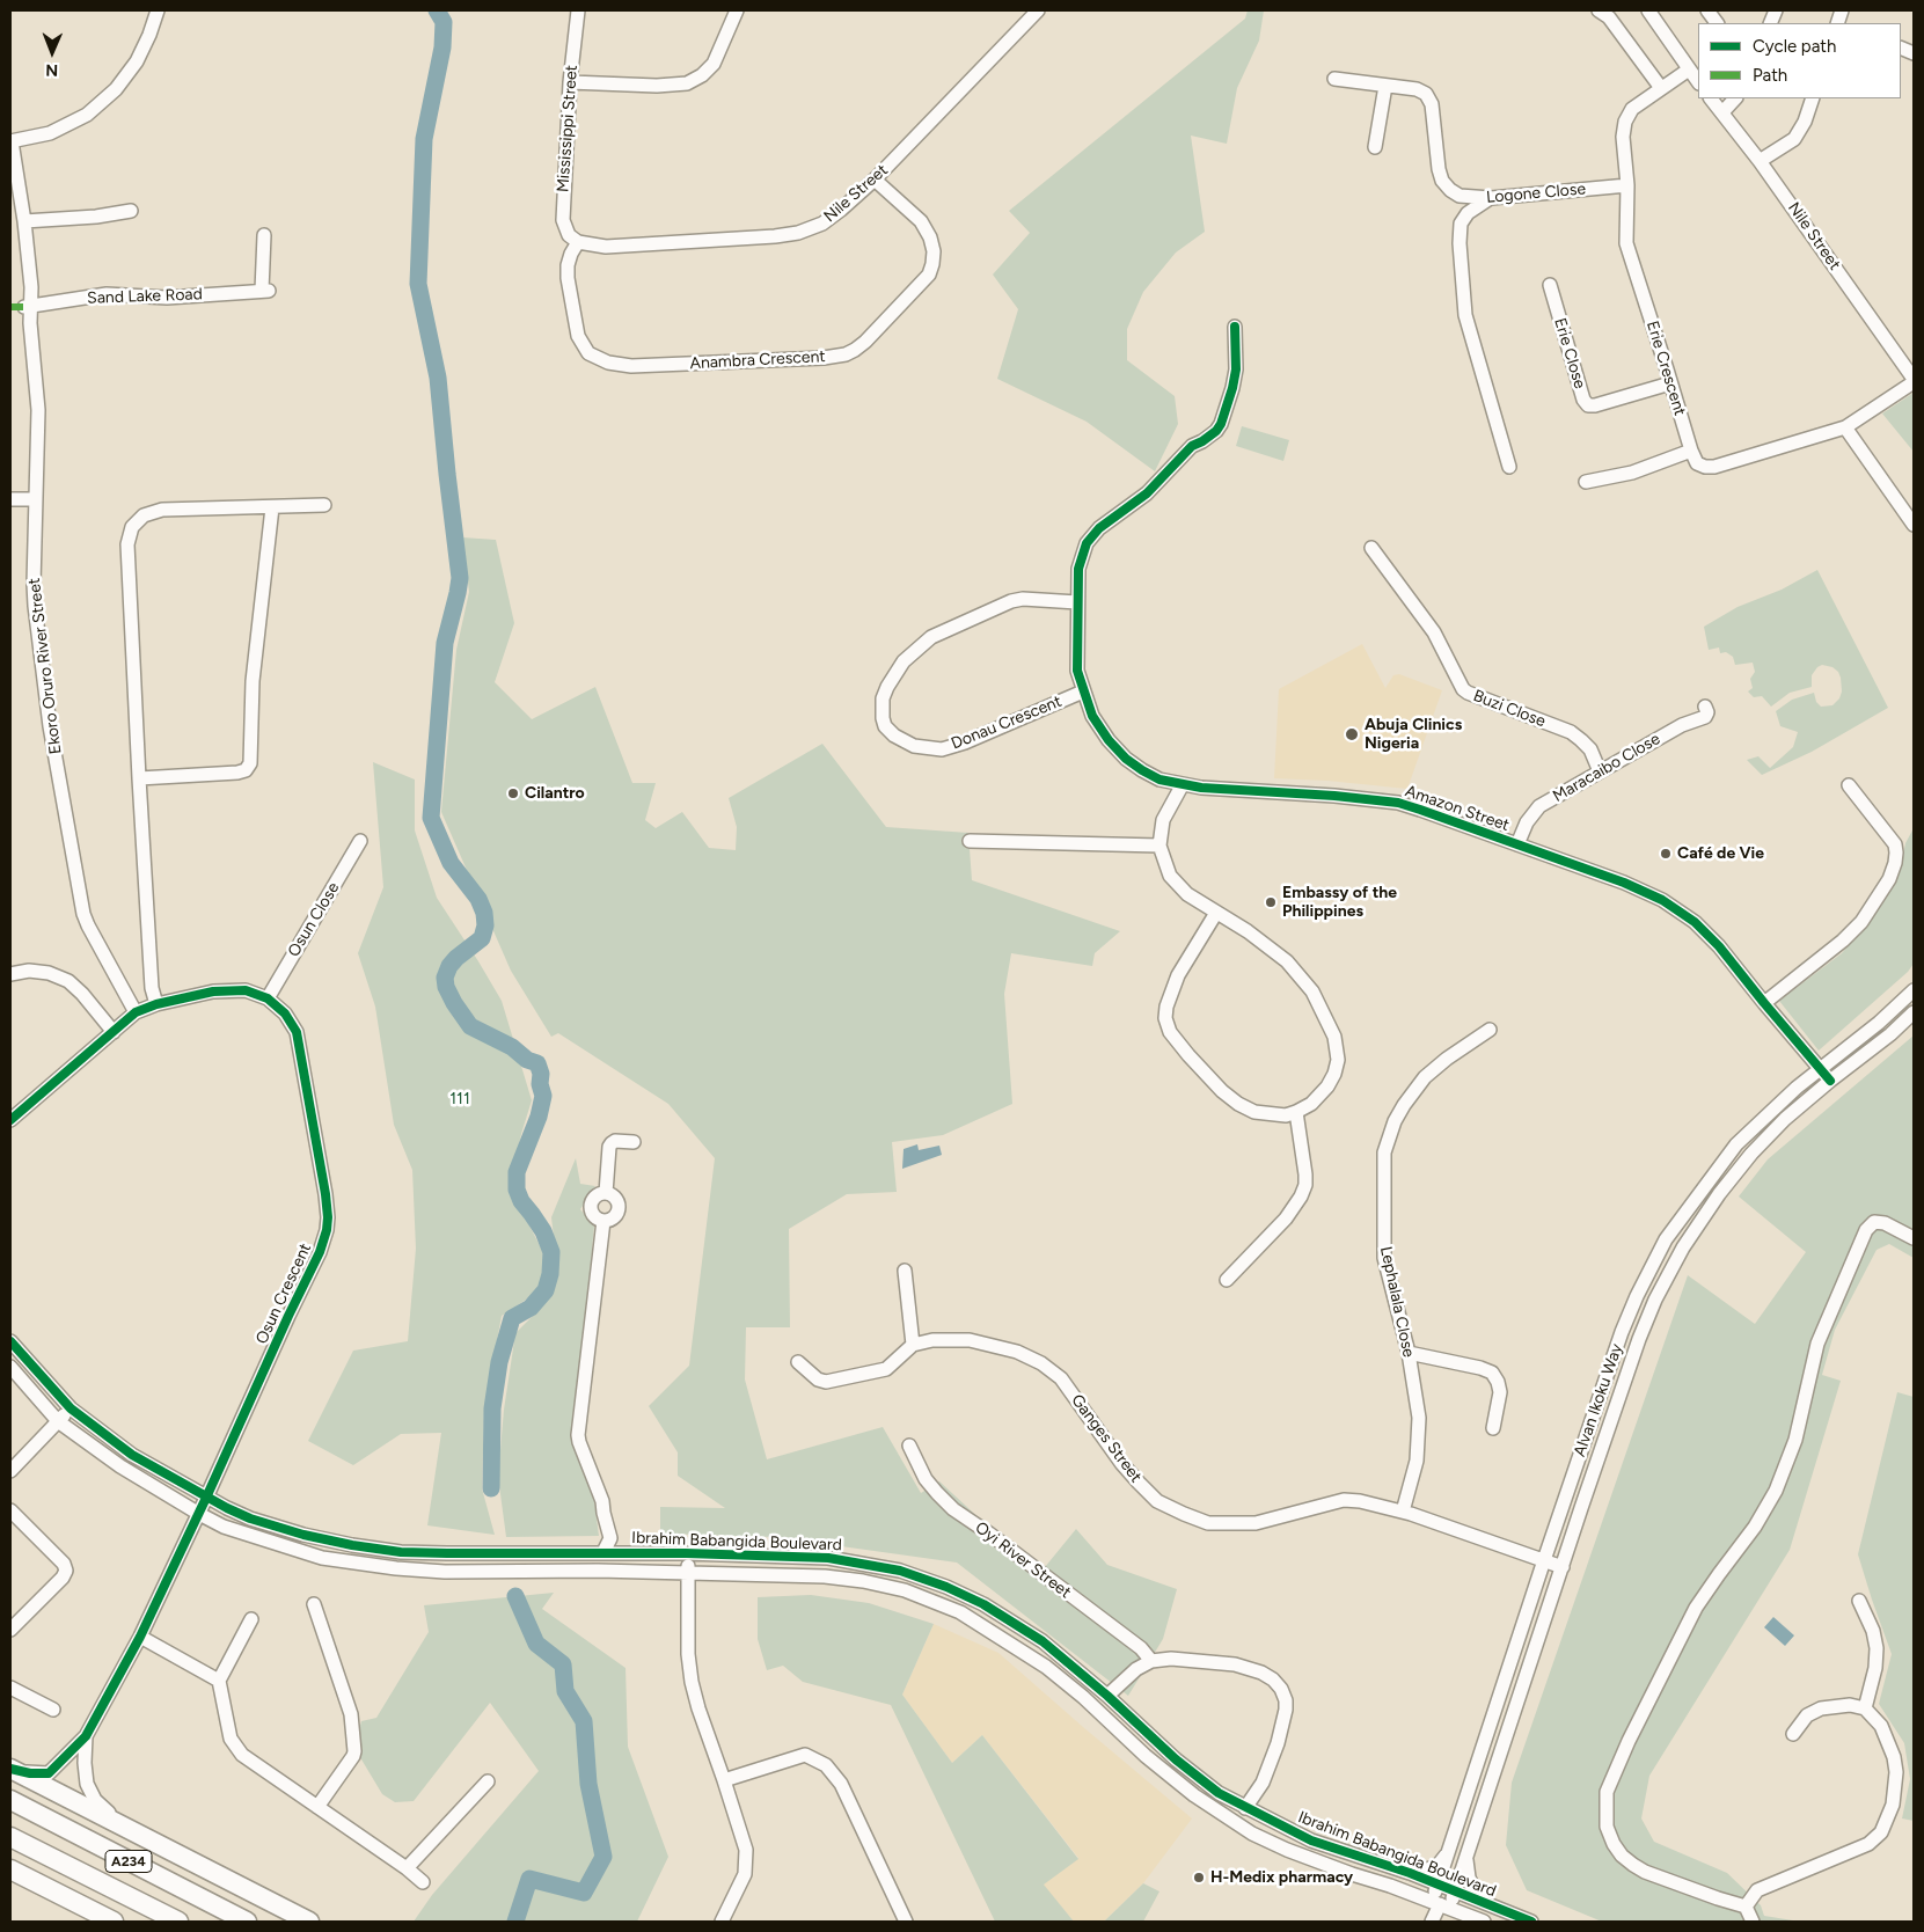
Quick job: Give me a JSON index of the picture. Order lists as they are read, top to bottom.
{
  "streets": {
    "highway": ["A234"],
    "street": [
      "Mississippi Street",
      "Nile Street",
      "Logone Close",
      "Sand Lake Road",
      "Erie Close",
      "Anambra Crescent",
      "Erie Crescent",
      "Ekoro Oruro River Street",
      "Buzi Close",
      "Donau Crescent",
      "Maracaibo Close",
      "Amazon Street",
      "Osun Close",
      "Osun Crescent",
      "Lephalala Close",
      "Alvan Ikoku Way",
      "Ganges Street",
      "Ibrahim Babangida Boulevard",
      "Oyi River Street"
    ]
  },
  "crossings": [
    ["Mississippi Street", "Nile Street"],
    ["Mississippi Street", "Anambra Crescent"],
    ["Nile Street", "Anambra Crescent"],
    ["Logone Close", "Erie Crescent"],
    ["Sand Lake Road", "Ekoro Oruro River Street"],
    ["Erie Close", "Erie Crescent"],
    ["Buzi Close", "Maracaibo Close"],
    ["Donau Crescent", "Amazon Street"],
    ["Maracaibo Close", "Amazon Street"],
    ["Amazon Street", "Alvan Ikoku Way"],
    ["Osun Close", "Osun Crescent"],
    ["Osun Crescent", "Ibrahim Babangida Boulevard"],
    ["Lephalala Close", "Ganges Street"],
    ["Alvan Ikoku Way", "Ganges Street"],
    ["Alvan Ikoku Way", "Ibrahim Babangida Boulevard"]
  ],
  "parks": ["111"],
  "places": [
    "Abuja Clinics Nigeria",
    "Cilantro",
    "Café de Vie",
    "Embassy of the Philippines",
    "H-Medix pharmacy"
  ],
  "legend": ["Cycle path", "Path"],
  "north": "bottom"
}
